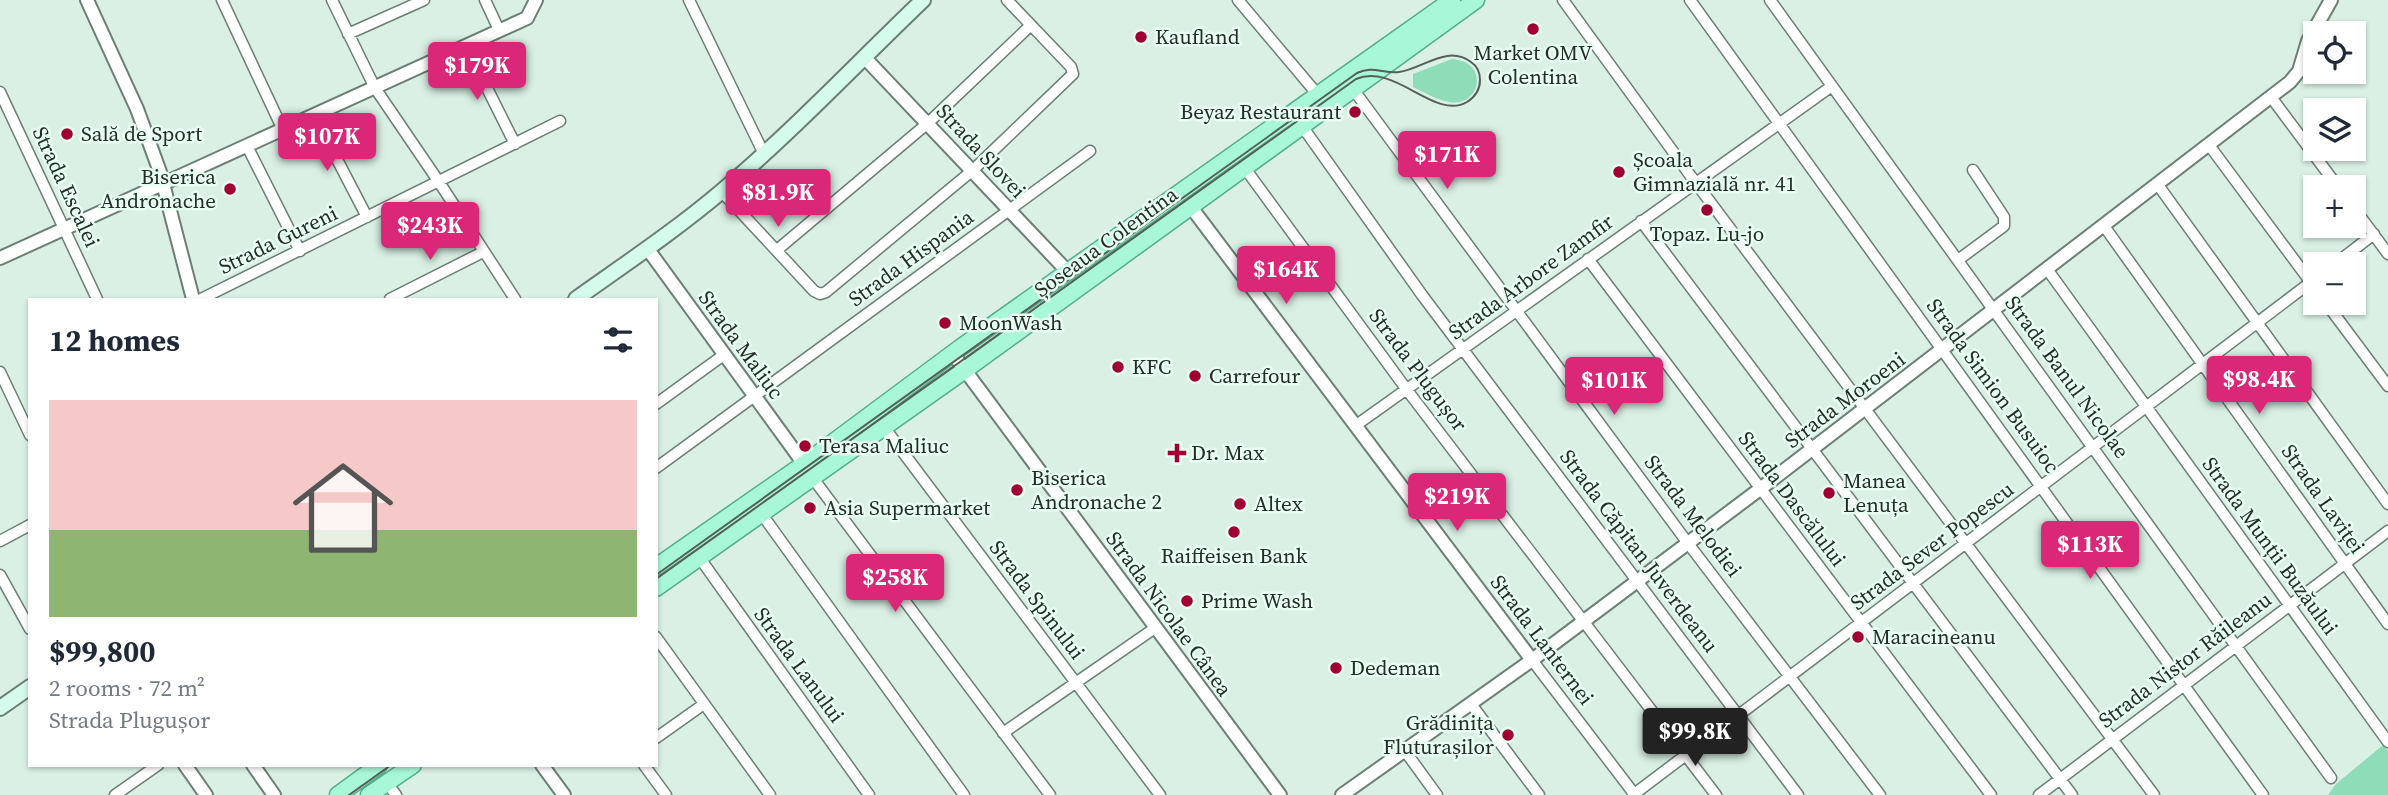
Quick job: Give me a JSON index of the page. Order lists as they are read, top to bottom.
{
  "streets": {
    "main road": ["Șoseaua Colentina"],
    "street": [
      "Strada Slovei",
      "Strada Escalei",
      "Strada Gureni",
      "Strada Hispania",
      "Strada Arbore Zamfir",
      "Strada Maliuc",
      "Strada Plugușor",
      "Strada Banul Nicolae",
      "Strada Simion Busuioc",
      "Strada Moroeni",
      "Strada Dascălului",
      "Strada Laviței",
      "Strada Melodiei",
      "Strada Sever Popescu",
      "Strada Munții Buzăului",
      "Strada Căpitan Juverdeanu",
      "Strada Spinului",
      "Strada Nicolae Cânea",
      "Strada Lanternei",
      "Strada Nistor Răileanu",
      "Strada Lanului"
    ]
  },
  "crossings": [
    ["Strada Slovei", "Șoseaua Colentina"],
    ["Strada Slovei", "Strada Hispania"],
    ["Șoseaua Colentina", "Strada Maliuc"],
    ["Șoseaua Colentina", "Strada Plugușor"],
    ["Șoseaua Colentina", "Strada Melodiei"],
    ["Șoseaua Colentina", "Strada Căpitan Juverdeanu"],
    ["Șoseaua Colentina", "Strada Spinului"],
    ["Șoseaua Colentina", "Strada Nicolae Cânea"],
    ["Șoseaua Colentina", "Strada Lanternei"],
    ["Șoseaua Colentina", "Strada Lanului"],
    ["Strada Hispania", "Strada Maliuc"],
    ["Strada Arbore Zamfir", "Strada Plugușor"],
    ["Strada Arbore Zamfir", "Strada Banul Nicolae"],
    ["Strada Arbore Zamfir", "Strada Simion Busuioc"],
    ["Strada Arbore Zamfir", "Strada Dascălului"],
    ["Strada Arbore Zamfir", "Strada Melodiei"],
    ["Strada Arbore Zamfir", "Strada Căpitan Juverdeanu"],
    ["Strada Arbore Zamfir", "Strada Lanternei"],
    ["Strada Plugușor", "Strada Moroeni"],
    ["Strada Plugușor", "Strada Sever Popescu"],
    ["Strada Banul Nicolae", "Strada Moroeni"],
    ["Strada Banul Nicolae", "Strada Sever Popescu"],
    ["Strada Banul Nicolae", "Strada Nistor Răileanu"],
    ["Strada Simion Busuioc", "Strada Moroeni"],
    ["Strada Simion Busuioc", "Strada Sever Popescu"],
    ["Strada Simion Busuioc", "Strada Nistor Răileanu"],
    ["Strada Moroeni", "Strada Dascălului"],
    ["Strada Moroeni", "Strada Laviței"],
    ["Strada Moroeni", "Strada Melodiei"],
    ["Strada Moroeni", "Strada Munții Buzăului"],
    ["Strada Moroeni", "Strada Căpitan Juverdeanu"],
    ["Strada Moroeni", "Strada Lanternei"],
    ["Strada Dascălului", "Strada Sever Popescu"],
    ["Strada Laviței", "Strada Sever Popescu"],
    ["Strada Laviței", "Strada Nistor Răileanu"],
    ["Strada Melodiei", "Strada Sever Popescu"],
    ["Strada Sever Popescu", "Strada Munții Buzăului"],
    ["Strada Sever Popescu", "Strada Căpitan Juverdeanu"],
    ["Strada Sever Popescu", "Strada Lanternei"],
    ["Strada Munții Buzăului", "Strada Nistor Răileanu"]
  ],
  "places": {
    "other": [
      "Market OMV Colentina",
      "Kaufland",
      "Beyaz Restaurant",
      "Sală de Sport",
      "Școala Gimnazială nr. 41",
      "Biserica Andronache",
      "Topaz. Lu-jo",
      "MoonWash",
      "KFC",
      "Carrefour",
      "Terasa Maliuc",
      "Biserica Andronache 2",
      "Manea Lenuța",
      "Altex",
      "Asia Supermarket",
      "Raiffeisen Bank",
      "Prime Wash",
      "Maracineanu",
      "Dedeman",
      "Grădinița Fluturașilor"
    ],
    "health": ["Dr. Max"]
  },
  "page": {
    "map_buttons": ["+", "−"],
    "price": [
      "$179K",
      "$107K",
      "$171K",
      "$81.9K",
      "$243K",
      "$164K",
      "$98.4K",
      "$101K",
      "$219K",
      "$113K",
      "$258K",
      "$99.8K"
    ],
    "heading": "12 homes",
    "list": [
      {
        "name": "$99,800",
        "note": "2 rooms · 72 m² · Strada Plugușor"
      }
    ]
  }
}
